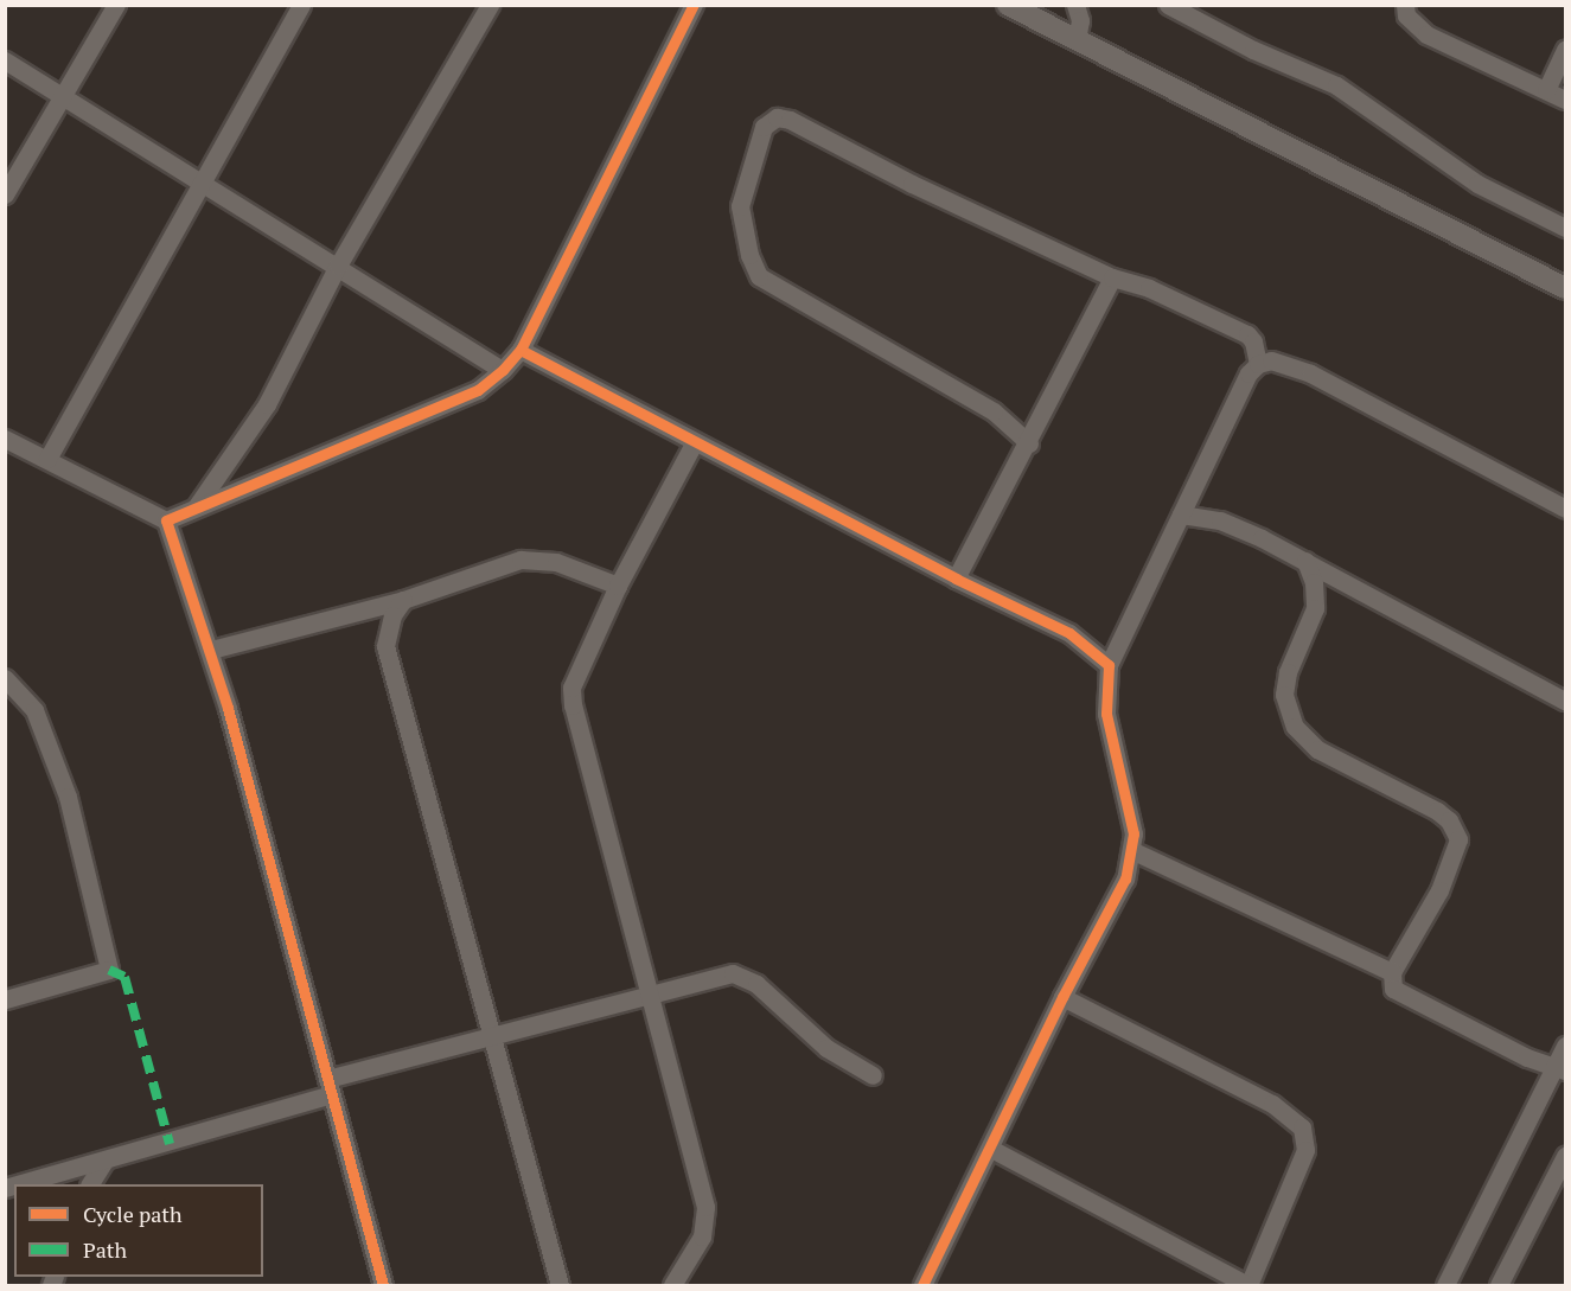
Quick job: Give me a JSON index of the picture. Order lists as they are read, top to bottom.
{
  "legend": ["Cycle path", "Path"]
}
